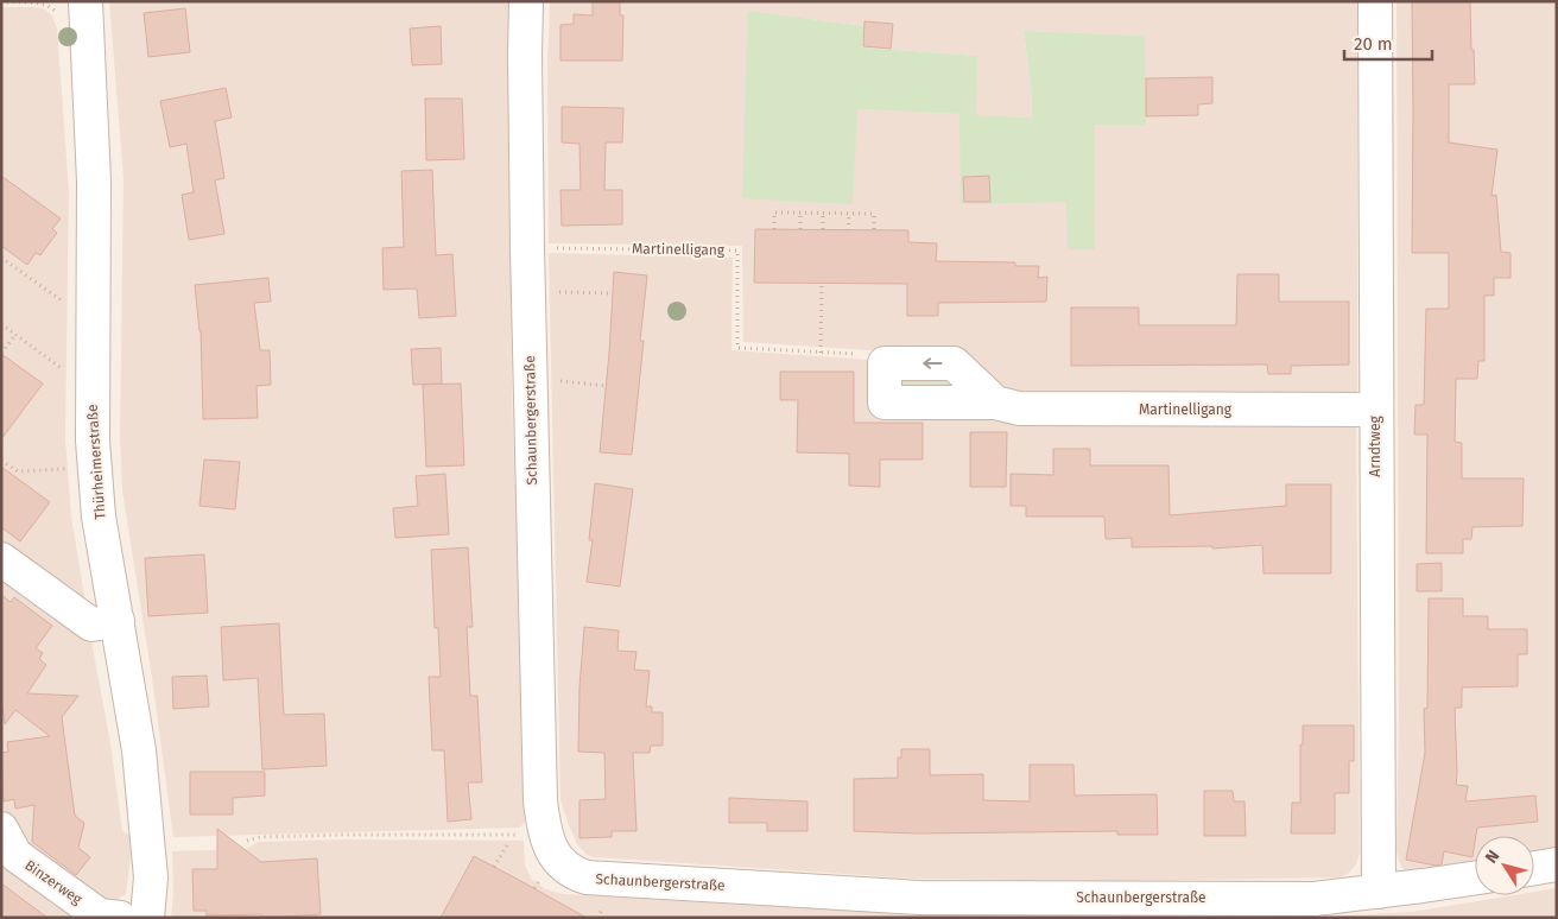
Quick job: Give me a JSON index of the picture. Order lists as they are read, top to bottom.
{
  "streets": {
    "street": [
      "Martinelligang",
      "Schaunbergerstraße",
      "Arndtweg",
      "Thürheimerstraße",
      "Binzerweg"
    ]
  },
  "crossings": [
    ["Martinelligang", "Schaunbergerstraße"],
    ["Martinelligang", "Arndtweg"],
    ["Schaunbergerstraße", "Arndtweg"]
  ],
  "scale_bar": "20 m",
  "north": "top left"
}
